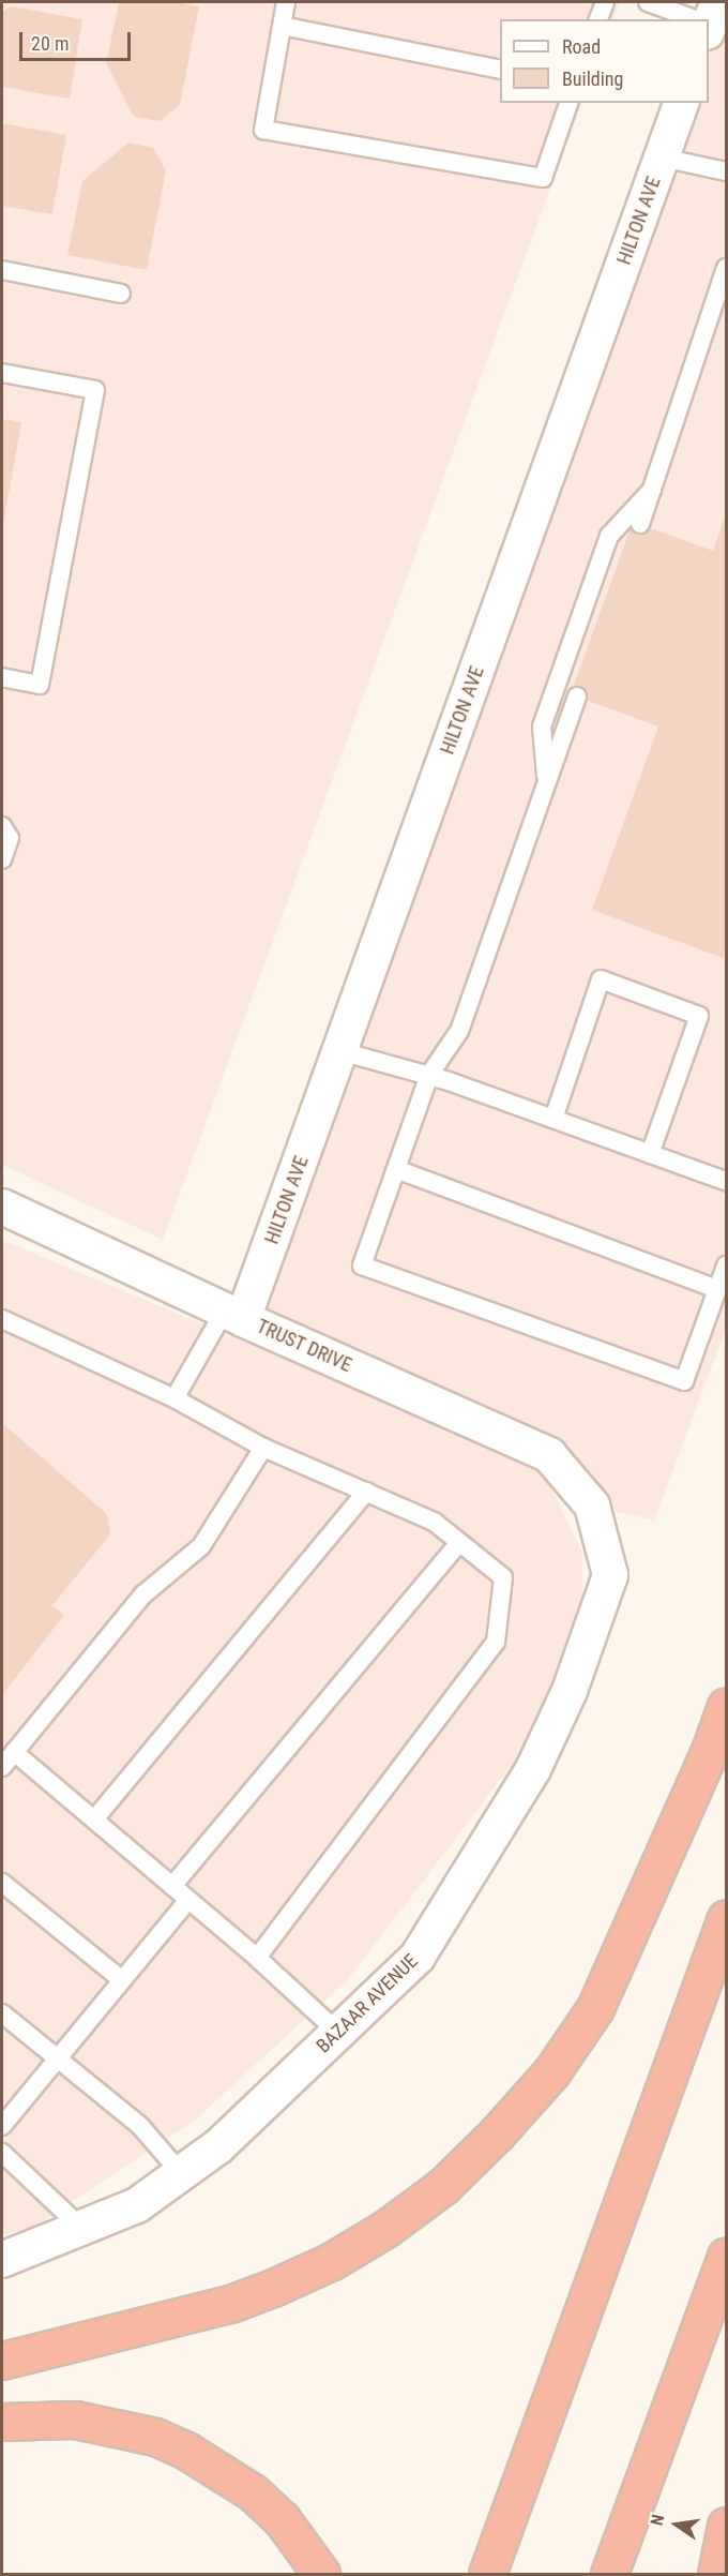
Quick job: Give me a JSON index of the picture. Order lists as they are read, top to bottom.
{
  "streets": {
    "street": ["HILTON AVE", "TRUST DRIVE", "BAZAAR AVENUE"]
  },
  "crossings": [
    ["HILTON AVE", "TRUST DRIVE"],
    ["TRUST DRIVE", "BAZAAR AVENUE"]
  ],
  "legend": ["Road", "Building"],
  "scale_bar": "20 m",
  "north": "left"
}
